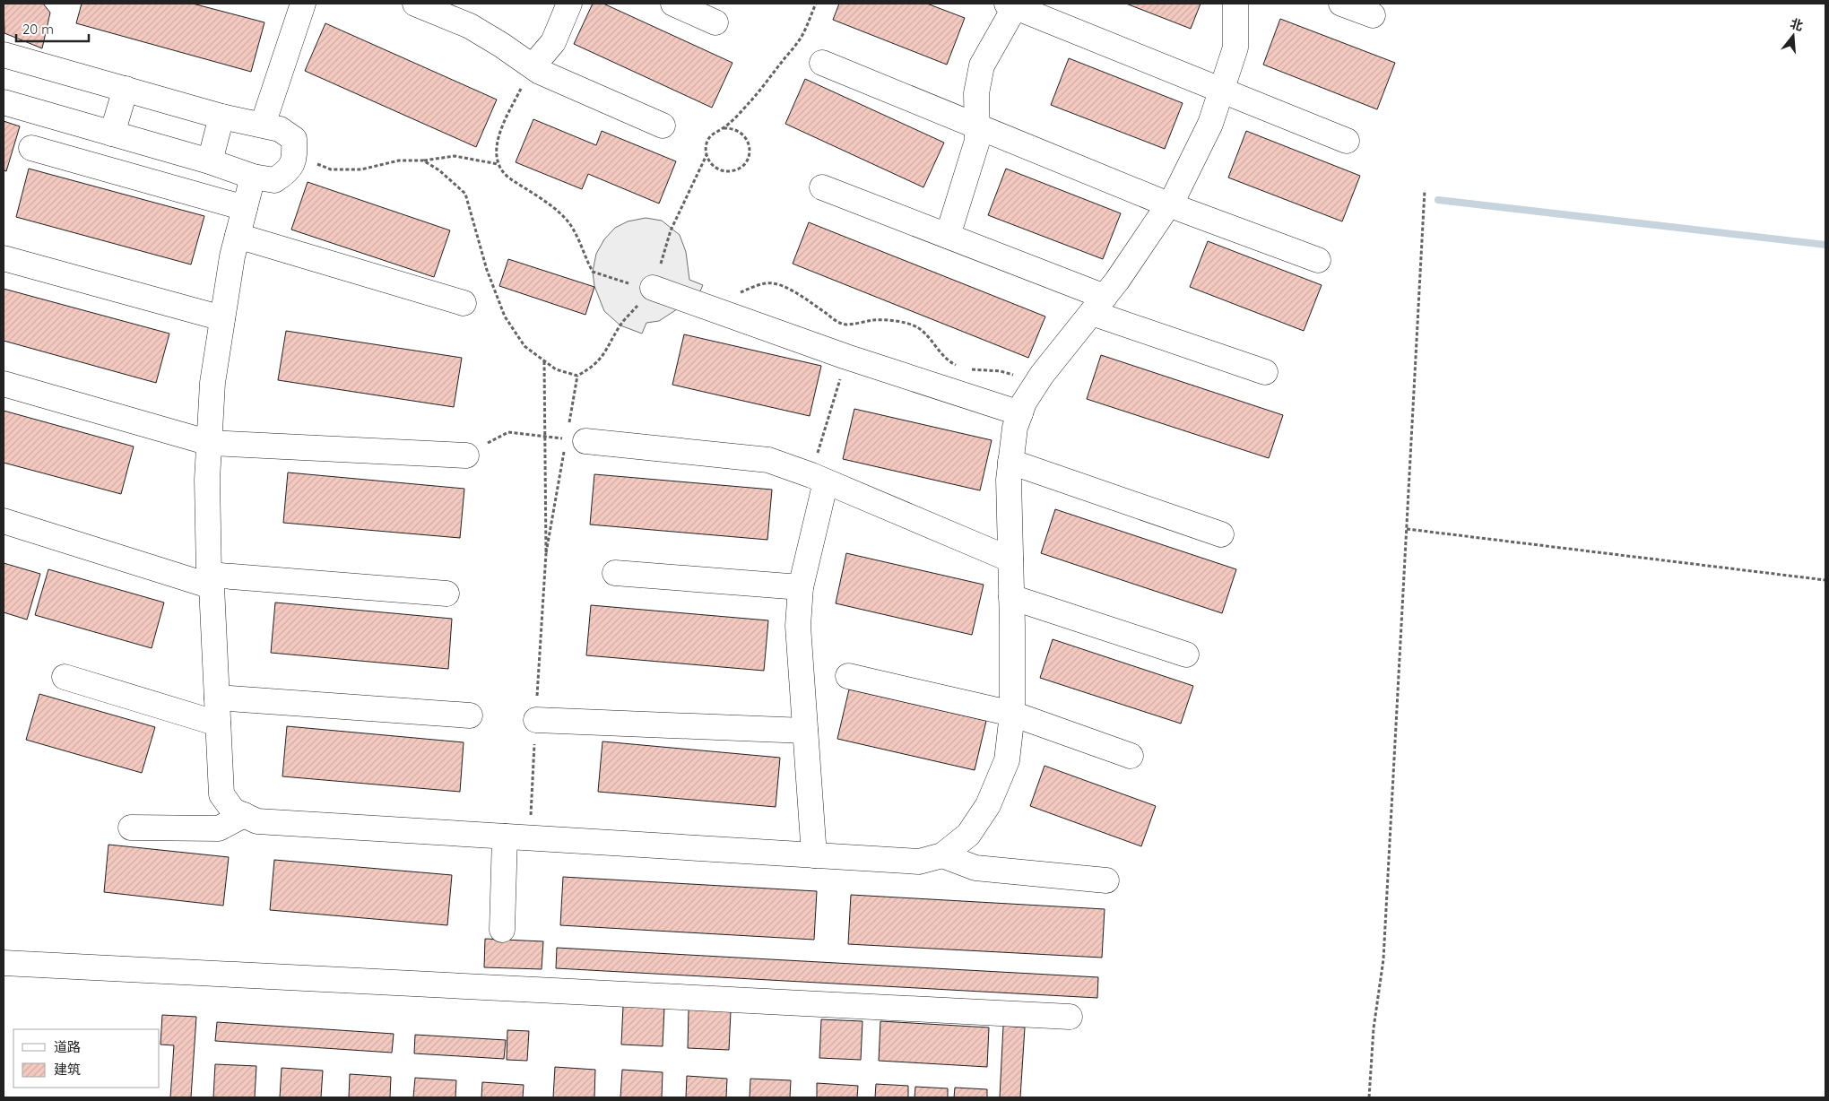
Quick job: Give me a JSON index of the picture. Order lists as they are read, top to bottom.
{
  "legend": ["道路", "建筑"],
  "scale_bar": "20 m",
  "north": "top"
}
